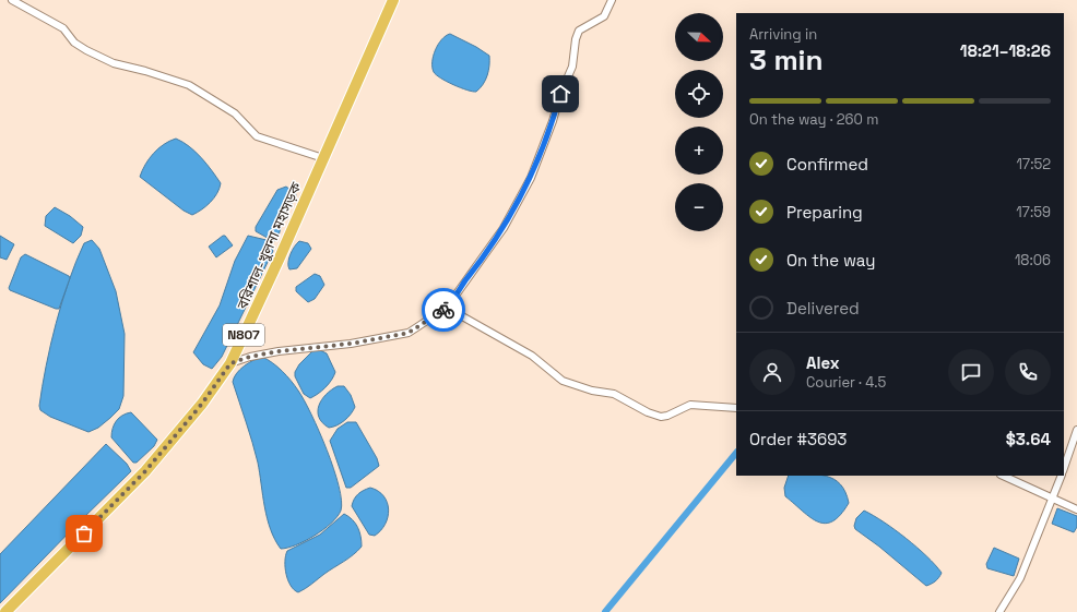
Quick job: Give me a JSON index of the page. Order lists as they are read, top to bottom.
{
  "streets": {
    "highway": ["বরিশাল-খুলনা মহাসড়ক", "N807"]
  },
  "north": "right",
  "page": {
    "map_buttons": ["+", "−"],
    "heading": ["3 min", "Arriving in", "18:21–18:26"],
    "panel": [
      "Alex",
      "Courier · 4.5",
      "Order #3693",
      "$3.64"
    ],
    "bar": "On the way · 260 m",
    "list": [
      ["Confirmed", "17:52"],
      ["Preparing", "17:59"],
      ["On the way", "18:06"],
      "Delivered"
    ]
  }
}
